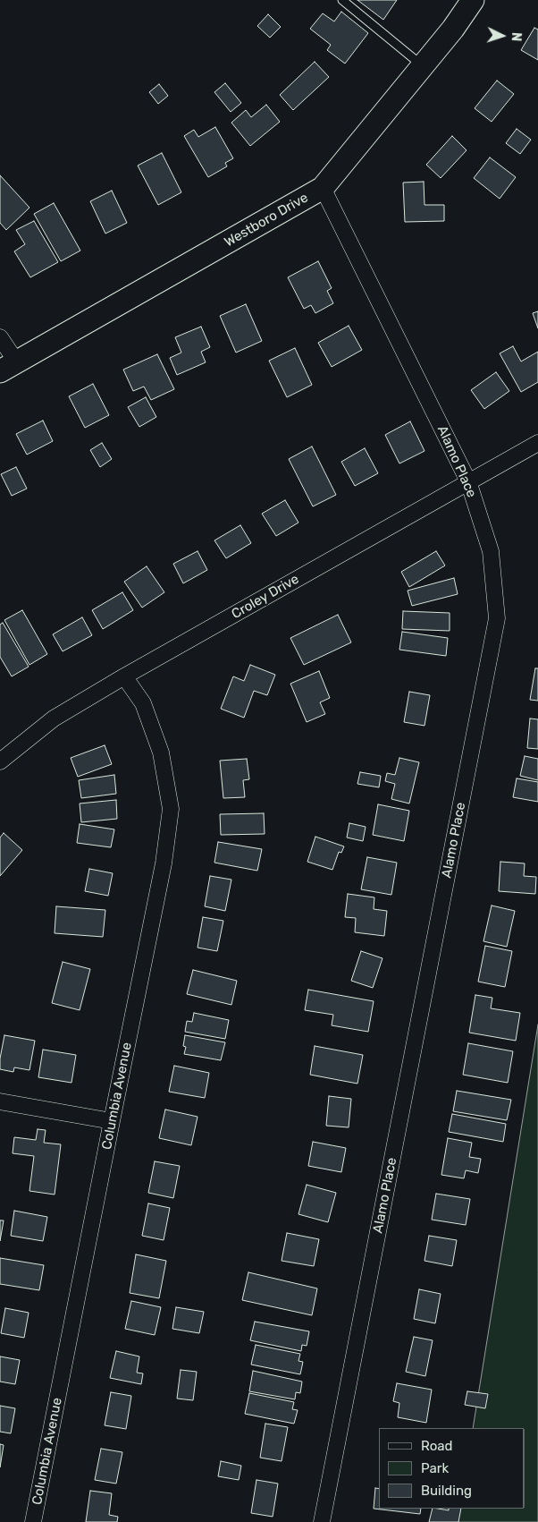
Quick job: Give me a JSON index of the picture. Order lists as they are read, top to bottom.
{
  "streets": {
    "street": [
      "Westboro Drive",
      "Alamo Place",
      "Croley Drive",
      "Columbia Avenue"
    ]
  },
  "crossings": [
    ["Westboro Drive", "Alamo Place"],
    ["Alamo Place", "Croley Drive"],
    ["Croley Drive", "Columbia Avenue"]
  ],
  "legend": ["Road", "Park", "Building"],
  "north": "right"
}
